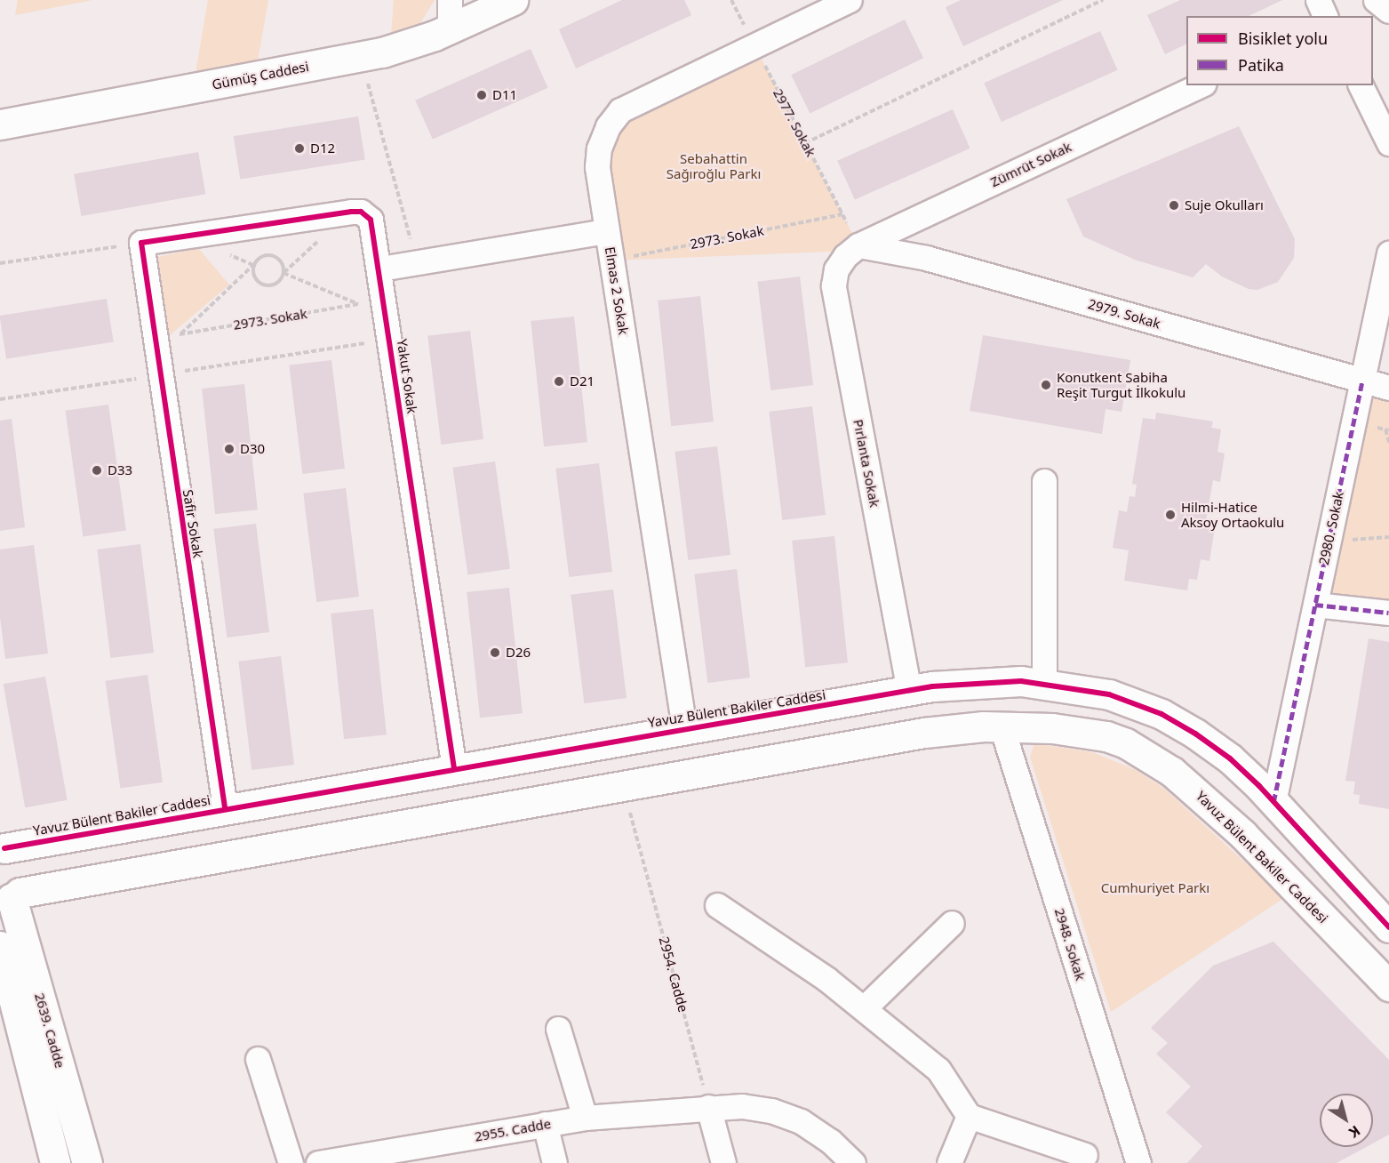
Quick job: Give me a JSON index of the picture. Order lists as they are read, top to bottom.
{
  "streets": {
    "street": [
      "Gümüş Caddesi",
      "Zümrüt Sokak",
      "Elmas 2 Sokak",
      "2979. Sokak",
      "Yakut Sokak",
      "Pırlanta Sokak",
      "Safir Sokak",
      "2980. Sokak",
      "Yavuz Bülent Bakiler Caddesi",
      "2948. Sokak",
      "2639. Cadde",
      "2955. Cadde"
    ],
    "path": ["2977. Sokak", "2973. Sokak", "2954. Cadde"]
  },
  "crossings": [
    ["2977. Sokak", "Zümrüt Sokak"],
    ["2977. Sokak", "2973. Sokak"],
    ["2977. Sokak", "Elmas 2 Sokak"],
    ["2977. Sokak", "2979. Sokak"],
    ["2977. Sokak", "Pırlanta Sokak"],
    ["Zümrüt Sokak", "2979. Sokak"],
    ["Zümrüt Sokak", "Pırlanta Sokak"],
    ["2973. Sokak", "Elmas 2 Sokak"],
    ["2973. Sokak", "Yakut Sokak"],
    ["2973. Sokak", "Safir Sokak"],
    ["Elmas 2 Sokak", "Yavuz Bülent Bakiler Caddesi"],
    ["2979. Sokak", "Pırlanta Sokak"],
    ["2979. Sokak", "2980. Sokak"],
    ["Yakut Sokak", "Safir Sokak"],
    ["Yakut Sokak", "Yavuz Bülent Bakiler Caddesi"],
    ["Pırlanta Sokak", "Yavuz Bülent Bakiler Caddesi"],
    ["Safir Sokak", "Yavuz Bülent Bakiler Caddesi"],
    ["2980. Sokak", "Yavuz Bülent Bakiler Caddesi"],
    ["Yavuz Bülent Bakiler Caddesi", "2948. Sokak"],
    ["Yavuz Bülent Bakiler Caddesi", "2954. Cadde"],
    ["Yavuz Bülent Bakiler Caddesi", "2639. Cadde"],
    ["2954. Cadde", "2955. Cadde"]
  ],
  "parks": ["Sebahattin Sağıroğlu Parkı", "Cumhuriyet Parkı"],
  "places": [
    "D11",
    "D12",
    "Suje Okulları",
    "D21",
    "Konutkent Sabiha Reşit Turgut İlkokulu",
    "D30",
    "D33",
    "Hilmi-Hatice Aksoy Ortaokulu",
    "D26"
  ],
  "legend": ["Bisiklet yolu", "Patika"],
  "north": "bottom right"
}
